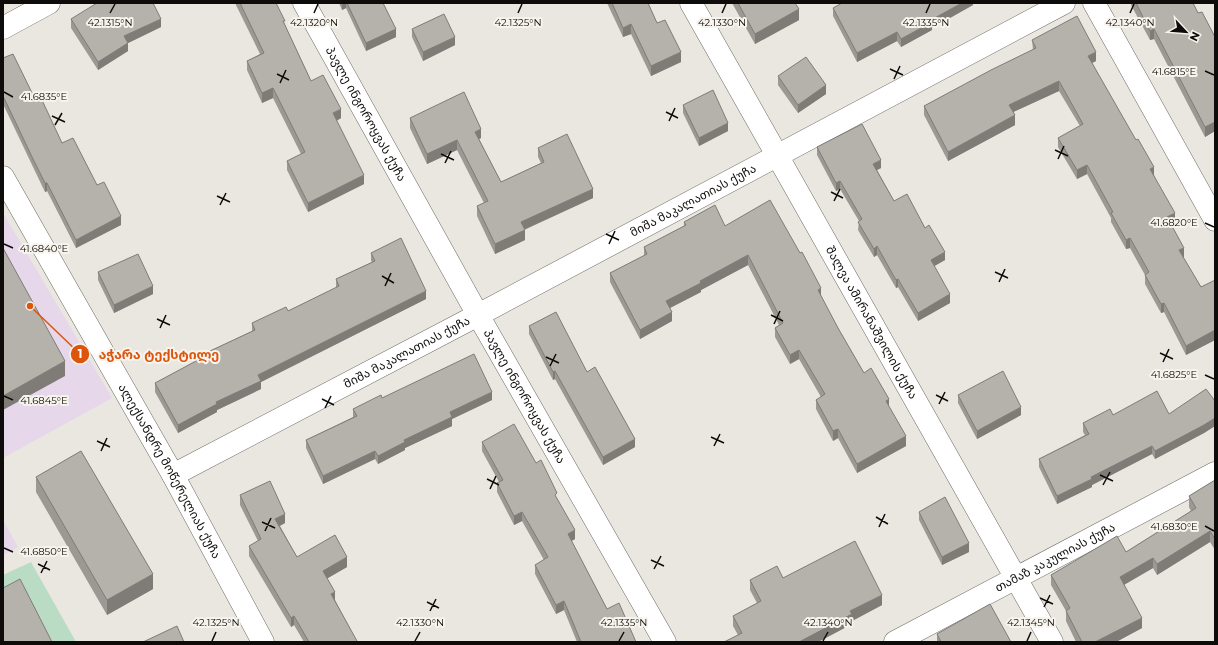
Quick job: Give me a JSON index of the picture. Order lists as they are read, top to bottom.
{
  "streets": {
    "street": [
      "პავლე ინგოროყვას ქუჩა",
      "მიშა მაკალათიას ქუჩა",
      "შალვა ამირანაშვილის ქუჩა",
      "ალექსანდრე მოწერელიას ქუჩა",
      "თამაზ კაკულიას ქუჩა"
    ]
  },
  "crossings": [
    ["პავლე ინგოროყვას ქუჩა", "მიშა მაკალათიას ქუჩა"],
    ["მიშა მაკალათიას ქუჩა", "შალვა ამირანაშვილის ქუჩა"],
    ["მიშა მაკალათიას ქუჩა", "ალექსანდრე მოწერელიას ქუჩა"],
    ["შალვა ამირანაშვილის ქუჩა", "თამაზ კაკულიას ქუჩა"]
  ],
  "places": ["აჭარა ტექსტილე"],
  "north": "bottom right",
  "coordinates": [
    "42.1335°N",
    "42.1340°N",
    "42.1315°N",
    "42.1320°N",
    "42.1325°N",
    "42.1330°N",
    "41.6815°E",
    "41.6835°E",
    "41.6820°E",
    "41.6840°E",
    "41.6825°E",
    "41.6845°E",
    "41.6830°E",
    "41.6850°E",
    "42.1345°N"
  ]
}
